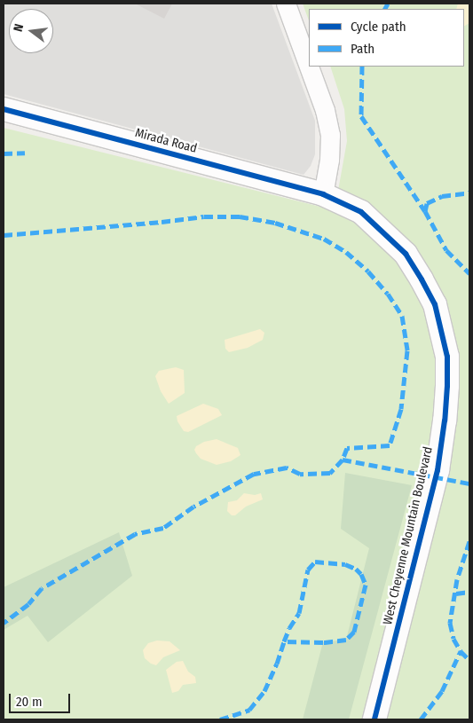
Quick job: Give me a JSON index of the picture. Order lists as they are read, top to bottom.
{
  "streets": {
    "street": ["Mirada Road", "West Cheyenne Mountain Boulevard"]
  },
  "crossings": [
    ["Mirada Road", "West Cheyenne Mountain Boulevard"]
  ],
  "legend": ["Cycle path", "Path"],
  "scale_bar": "20 m",
  "north": "left"
}
